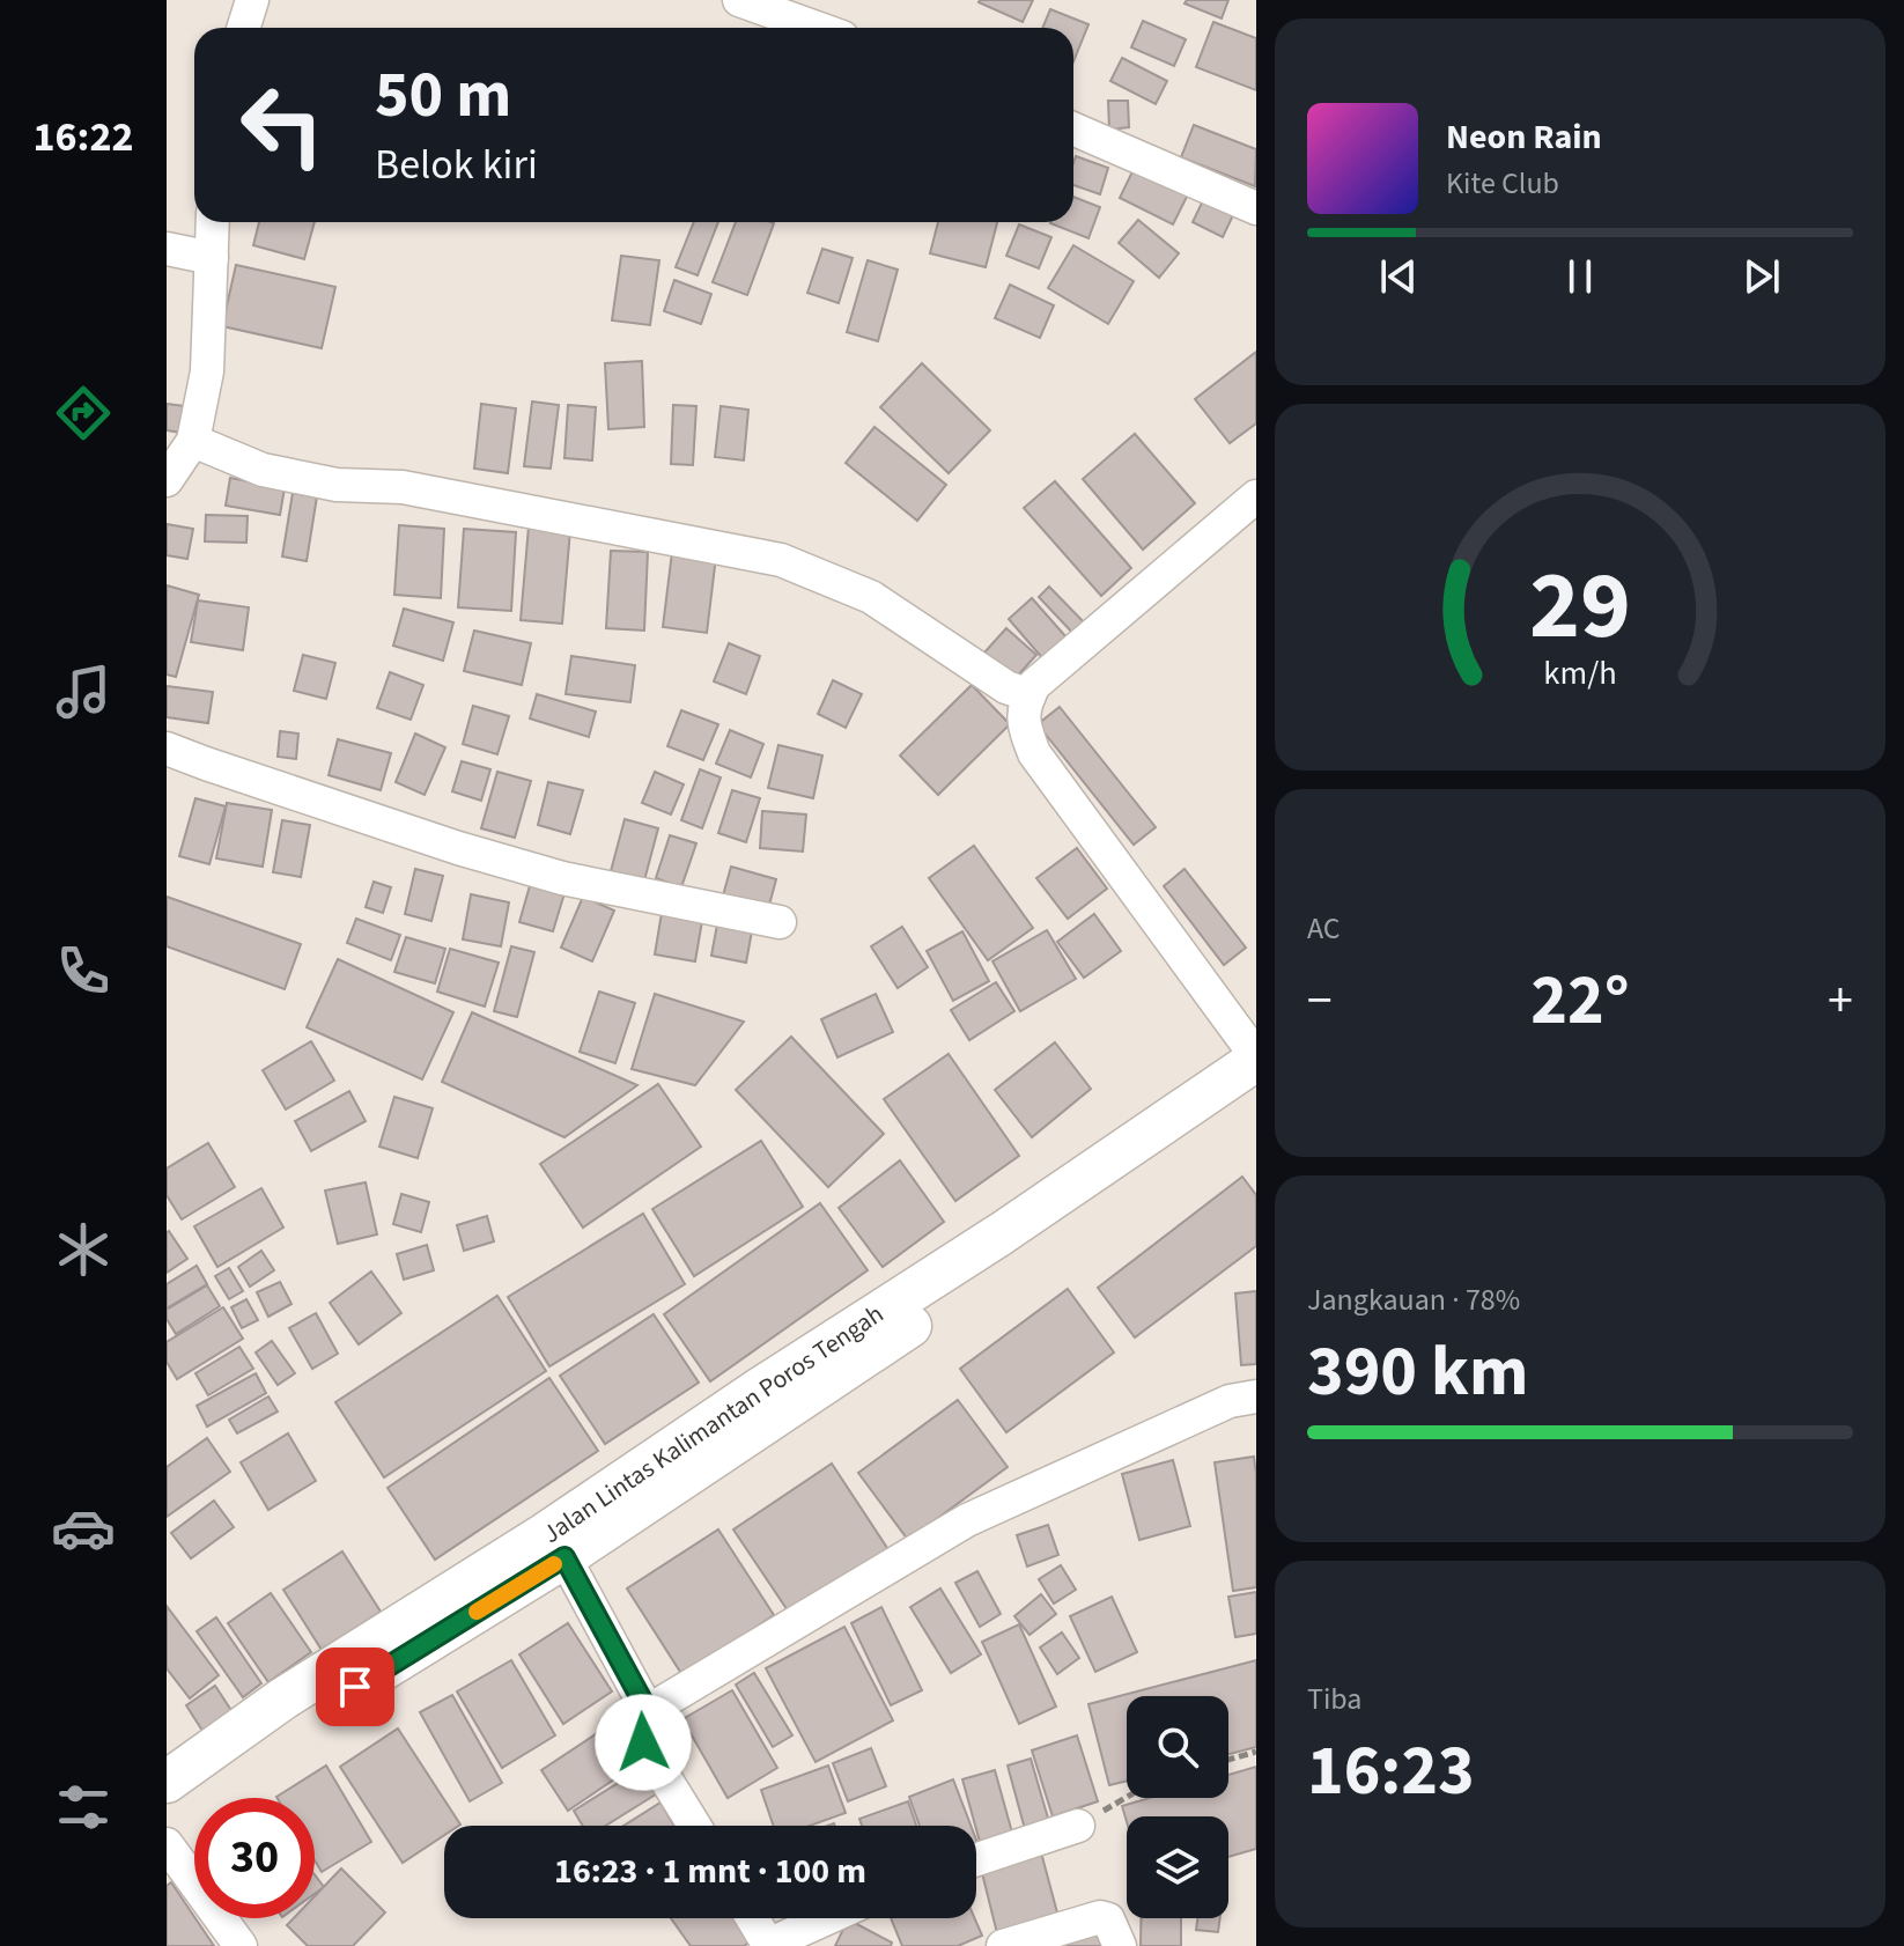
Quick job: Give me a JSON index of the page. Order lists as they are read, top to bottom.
{
  "streets": {
    "main road": ["Jalan Lintas Kalimantan Poros Tengah"]
  },
  "page": {
    "tabs": "16:22",
    "turn": ["50 m", "Belok kiri"],
    "song": ["Neon Rain", "Kite Club"],
    "tile": [
      "AC",
      ["Jangkauan · 78%", "390 km"],
      ["Tiba", "16:23"]
    ],
    "heat": ["−", "22°", "+"],
    "limit": "30",
    "trip": "16:23 · 1 mnt · 100 m",
    "gauge": ["29", "km/h"]
  }
}
